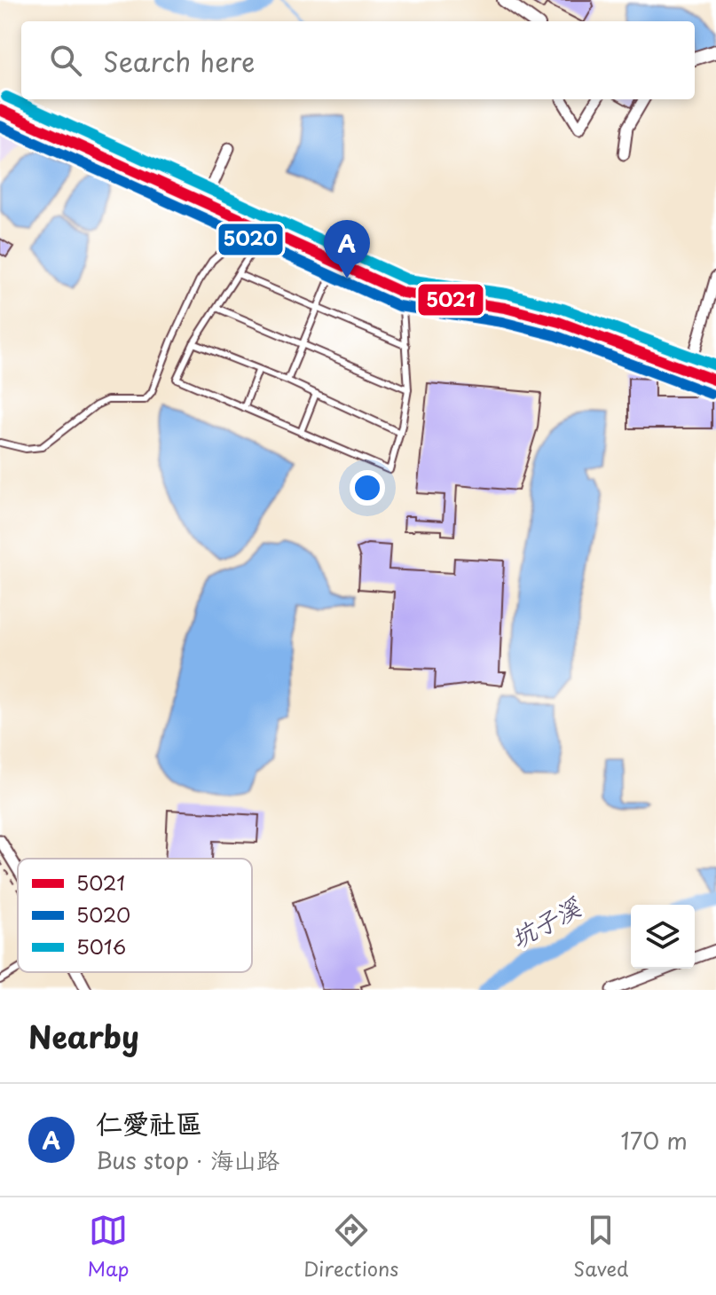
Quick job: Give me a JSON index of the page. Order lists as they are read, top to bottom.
{
  "water": ["坑子溪"],
  "lines": ["transit line 5016", "transit line 5021", "transit line 5020"],
  "legend": ["5021", "5020", "5016"],
  "page": {
    "search": "Search here",
    "pins": "A",
    "heading": "Nearby",
    "list": [
      {
        "mark": "A",
        "name": "仁愛社區",
        "note": "Bus stop · 海山路",
        "value": "170 m"
      }
    ],
    "nav": ["Map", "Directions", "Saved"]
  }
}
